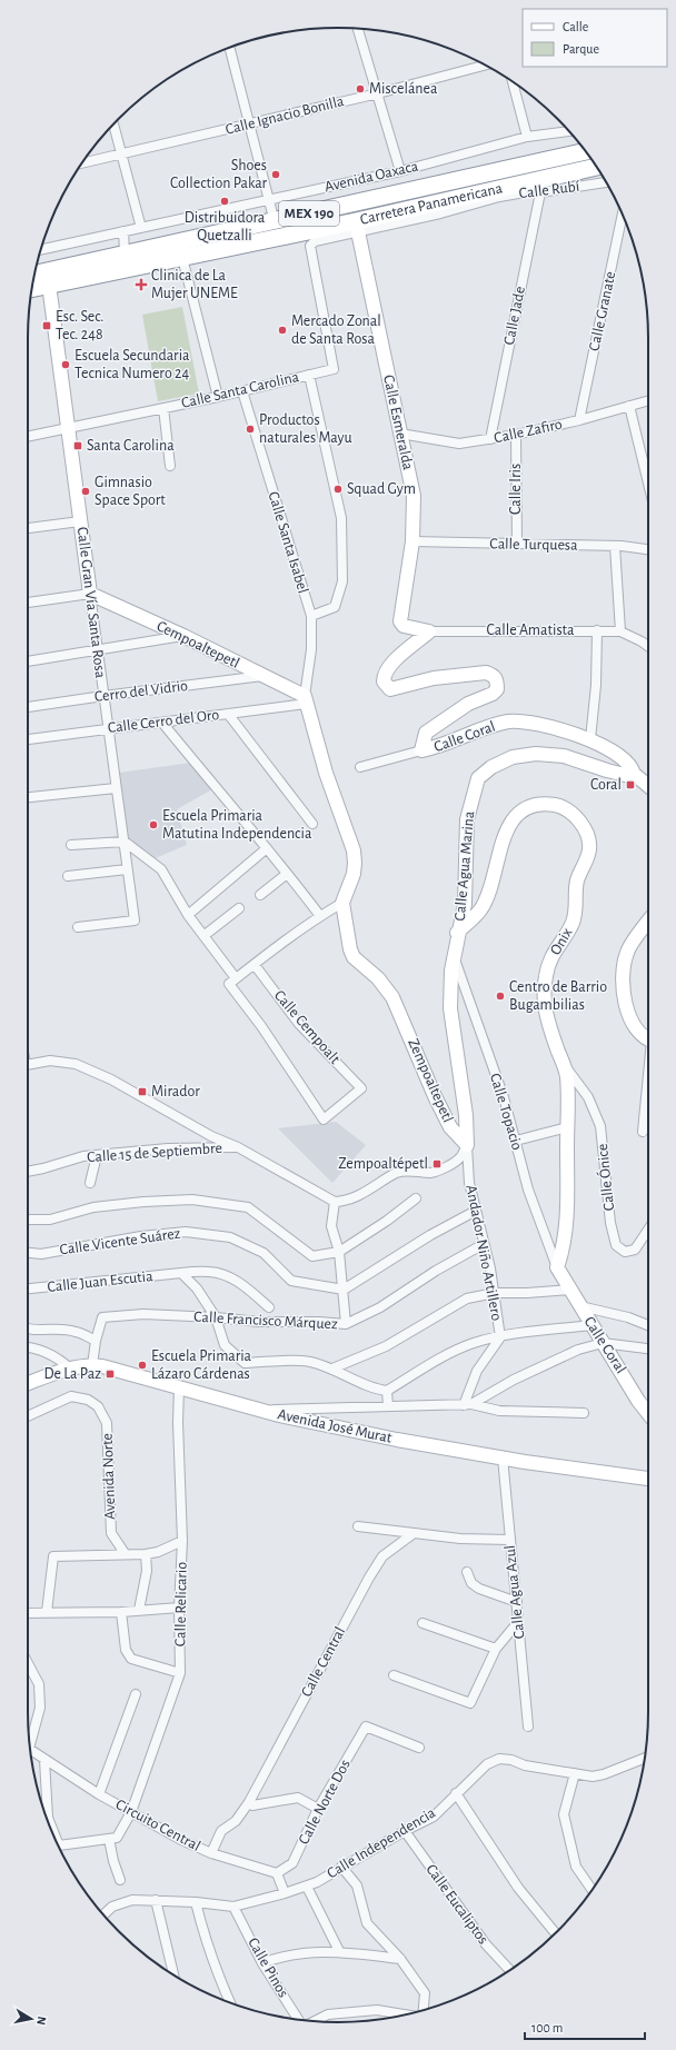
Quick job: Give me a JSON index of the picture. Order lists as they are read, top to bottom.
{
  "streets": {
    "highway": ["Carretera Panamericana", "MEX 190"],
    "street": [
      "Calle Ignacio Bonilla",
      "Avenida Oaxaca",
      "Calle Rubí",
      "Calle Granate",
      "Calle Jade",
      "Calle Santa Carolina",
      "Calle Esmeralda",
      "Calle Zafiro",
      "Calle Iris",
      "Calle Santa Isabel",
      "Calle Turquesa",
      "Calle Gran Vía Santa Rosa",
      "Calle Amatista",
      "Cempoaltepetl",
      "Cerro del Vidrio",
      "Calle Cerro del Oro",
      "Calle Coral",
      "Calle Agua Marina",
      "Onix",
      "Calle Cempoalt",
      "Zempoaltepetl",
      "Calle Topacio",
      "Calle 15 de Septiembre",
      "Calle Ónice",
      "Calle Vicente Suárez",
      "Andador Niño Artillero",
      "Calle Juan Escutia",
      "Calle Francisco Márquez",
      "Avenida José Murat",
      "Avenida Norte",
      "Calle Agua Azul",
      "Calle Relicario",
      "Calle Central",
      "Calle Norte Dos",
      "Circuito Central",
      "Calle Independencia",
      "Calle Eucaliptos",
      "Calle Pinos"
    ]
  },
  "crossings": [
    ["Calle Rubí", "Carretera Panamericana"],
    ["Calle Rubí", "Calle Jade"],
    ["Calle Rubí", "Calle Santa Carolina"],
    ["Calle Rubí", "Calle Esmeralda"],
    ["Carretera Panamericana", "Calle Esmeralda"],
    ["Carretera Panamericana", "Calle Gran Vía Santa Rosa"],
    ["Calle Granate", "Calle Zafiro"],
    ["Calle Jade", "Calle Zafiro"],
    ["Calle Santa Carolina", "Calle Santa Isabel"],
    ["Calle Santa Carolina", "Calle Gran Vía Santa Rosa"],
    ["Calle Esmeralda", "Calle Zafiro"],
    ["Calle Esmeralda", "Calle Turquesa"],
    ["Calle Esmeralda", "Calle Amatista"],
    ["Calle Zafiro", "Calle Iris"],
    ["Calle Iris", "Calle Turquesa"],
    ["Calle Santa Isabel", "Cempoaltepetl"],
    ["Calle Santa Isabel", "Calle Cerro del Oro"],
    ["Calle Santa Isabel", "Zempoaltepetl"],
    ["Calle Gran Vía Santa Rosa", "Cempoaltepetl"],
    ["Calle Gran Vía Santa Rosa", "Cerro del Vidrio"],
    ["Calle Gran Vía Santa Rosa", "Calle Cerro del Oro"],
    ["Calle Amatista", "Calle Coral"],
    ["Cempoaltepetl", "Cerro del Vidrio"],
    ["Cempoaltepetl", "Calle Cerro del Oro"],
    ["Cempoaltepetl", "Zempoaltepetl"],
    ["Calle Cerro del Oro", "Zempoaltepetl"],
    ["Calle Coral", "Calle Agua Marina"],
    ["Calle Coral", "Onix"],
    ["Calle Coral", "Calle Topacio"],
    ["Calle Agua Marina", "Onix"],
    ["Calle Agua Marina", "Zempoaltepetl"],
    ["Calle Agua Marina", "Calle Topacio"],
    ["Calle Agua Marina", "Andador Niño Artillero"],
    ["Onix", "Calle Topacio"],
    ["Onix", "Calle Ónice"],
    ["Zempoaltepetl", "Andador Niño Artillero"],
    ["Andador Niño Artillero", "Calle Francisco Márquez"],
    ["Calle Francisco Márquez", "Avenida José Murat"],
    ["Avenida José Murat", "Calle Agua Azul"],
    ["Avenida José Murat", "Calle Relicario"],
    ["Calle Relicario", "Circuito Central"],
    ["Calle Central", "Circuito Central"],
    ["Calle Norte Dos", "Circuito Central"],
    ["Calle Independencia", "Calle Eucaliptos"],
    ["Calle Independencia", "Calle Pinos"]
  ],
  "places": {
    "other": [
      "Miscelánea",
      "Shoes Collection Pakar",
      "Distribuidora Quetzalli",
      "Mercado Zonal de Santa Rosa",
      "Escuela Secundaria Tecnica Numero 24",
      "Productos naturales Mayu",
      "Squad Gym",
      "Gimnasio Space Sport",
      "Escuela Primaria Matutina Independencia",
      "Centro de Barrio Bugambilias",
      "Escuela Primaria Lázaro Cárdenas"
    ],
    "health": ["Clinica de La Mujer UNEME"],
    "transit": [
      "Esc. Sec. Tec. 248",
      "Santa Carolina",
      "Coral",
      "Mirador",
      "Zempoaltépetl",
      "De La Paz"
    ]
  },
  "legend": ["Calle", "Parque"],
  "scale_bar": "100 m",
  "north": "right"
}
